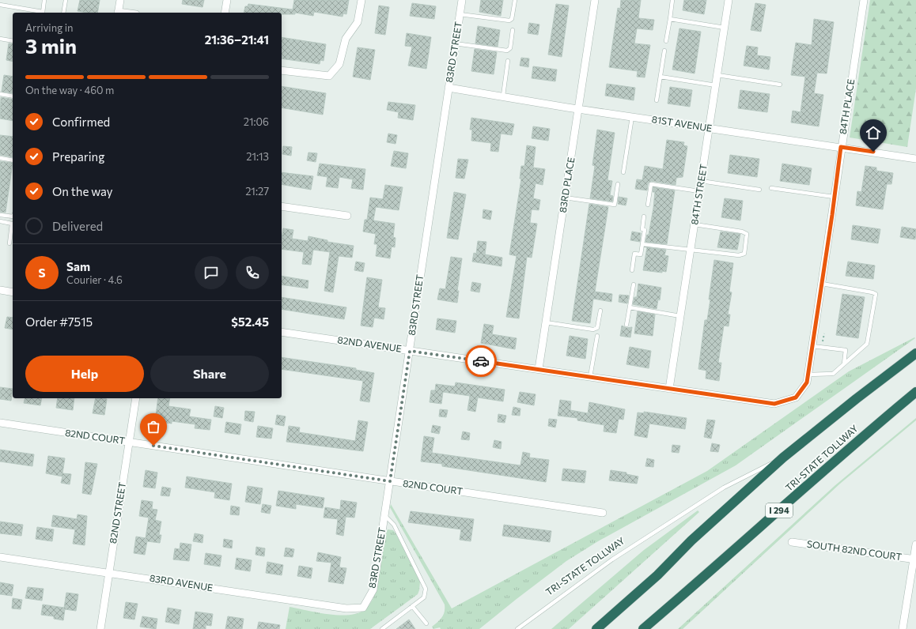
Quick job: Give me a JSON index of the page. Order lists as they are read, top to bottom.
{
  "streets": {
    "highway": ["TRI-STATE TOLLWAY", "I 294"],
    "street": [
      "83RD STREET",
      "84TH PLACE",
      "81ST AVENUE",
      "83RD PLACE",
      "84TH STREET",
      "82ND AVENUE",
      "82ND COURT",
      "82ND STREET",
      "SOUTH 82ND COURT",
      "83RD AVENUE"
    ]
  },
  "crossings": [
    ["83RD STREET", "81ST AVENUE"],
    ["83RD STREET", "82ND AVENUE"],
    ["83RD STREET", "82ND COURT"],
    ["83RD STREET", "83RD AVENUE"],
    ["84TH PLACE", "81ST AVENUE"],
    ["84TH PLACE", "82ND AVENUE"],
    ["81ST AVENUE", "83RD PLACE"],
    ["81ST AVENUE", "84TH STREET"],
    ["83RD PLACE", "82ND AVENUE"],
    ["84TH STREET", "82ND AVENUE"],
    ["82ND COURT", "82ND STREET"],
    ["82ND STREET", "83RD AVENUE"]
  ],
  "page": {
    "heading": ["3 min", "Arriving in", "21:36–21:41"],
    "panel": [
      "Sam",
      "Courier · 4.6",
      "Order #7515",
      "$52.45"
    ],
    "bar": "On the way · 460 m",
    "list": [
      ["Confirmed", "21:06"],
      ["Preparing", "21:13"],
      ["On the way", "21:27"],
      "Delivered"
    ],
    "round": "S",
    "buttons": ["Help", "Share"]
  }
}
